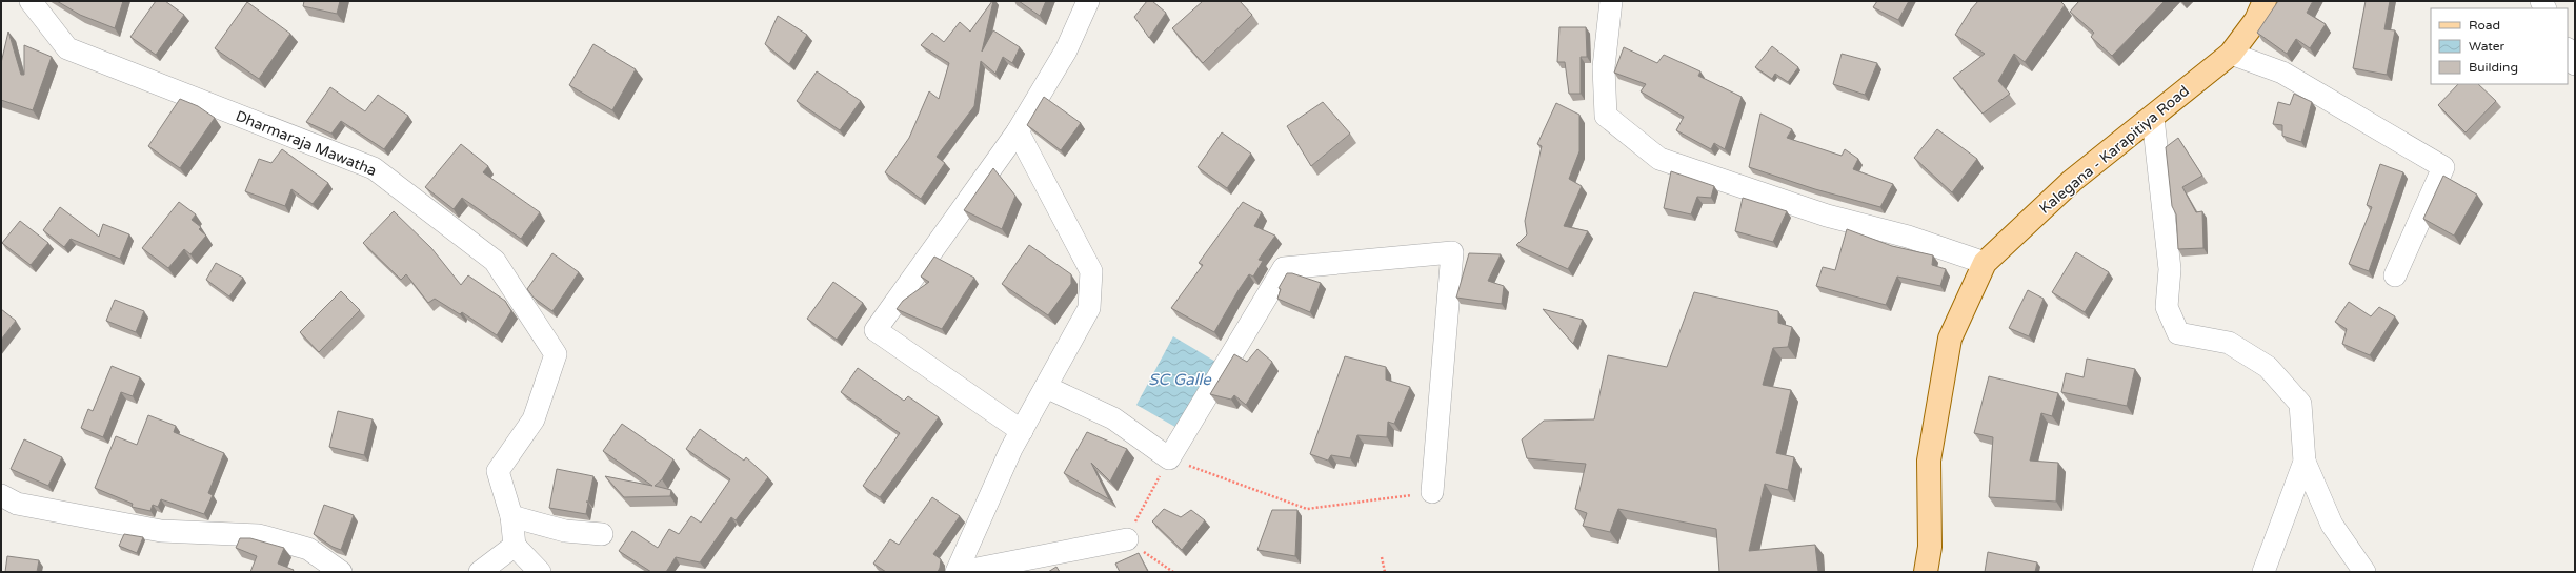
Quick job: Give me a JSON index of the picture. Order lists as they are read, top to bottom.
{
  "streets": {
    "main road": ["Kalegana - Karapitiya Road"],
    "street": ["Dharmaraja Mawatha"]
  },
  "water": ["SC Galle"],
  "legend": ["Road", "Water", "Building"]
}
